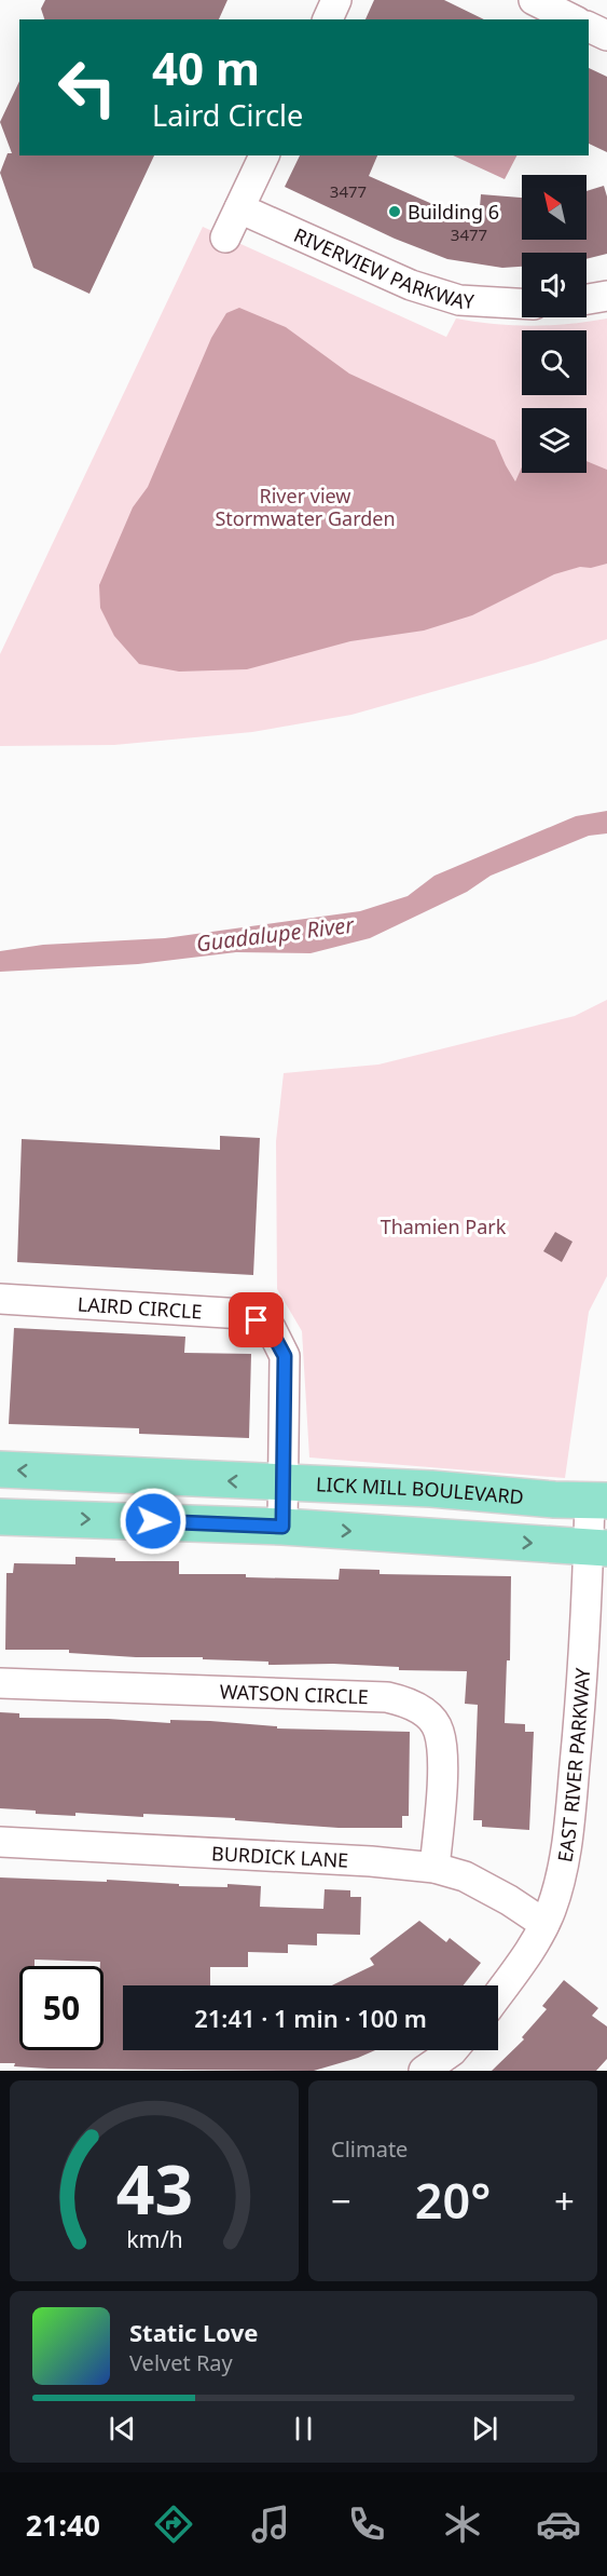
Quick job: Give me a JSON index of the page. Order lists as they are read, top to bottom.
{
  "streets": {
    "main road": ["LICK MILL BOULEVARD"],
    "street": [
      "RIVERVIEW PARKWAY",
      "LAIRD CIRCLE",
      "WATSON CIRCLE",
      "EAST RIVER PARKWAY",
      "BURDICK LANE"
    ]
  },
  "crossings": [
    ["LAIRD CIRCLE", "LICK MILL BOULEVARD"],
    ["LICK MILL BOULEVARD", "EAST RIVER PARKWAY"],
    ["WATSON CIRCLE", "BURDICK LANE"],
    ["EAST RIVER PARKWAY", "BURDICK LANE"]
  ],
  "water": ["Guadalupe River"],
  "parks": ["River view Stormwater Garden", "Thamien Park"],
  "places": ["Building 6"],
  "house_numbers": ["3477", "3477"],
  "north": "top left",
  "page": {
    "turn": ["40 m", "Laird Circle"],
    "limit": "50",
    "trip": "21:41 · 1 min · 100 m",
    "tile": "Climate",
    "heat": ["−", "20°", "+"],
    "song": ["Static Love", "Velvet Ray"],
    "tabs": "21:40",
    "gauge": ["43", "km/h"]
  }
}
